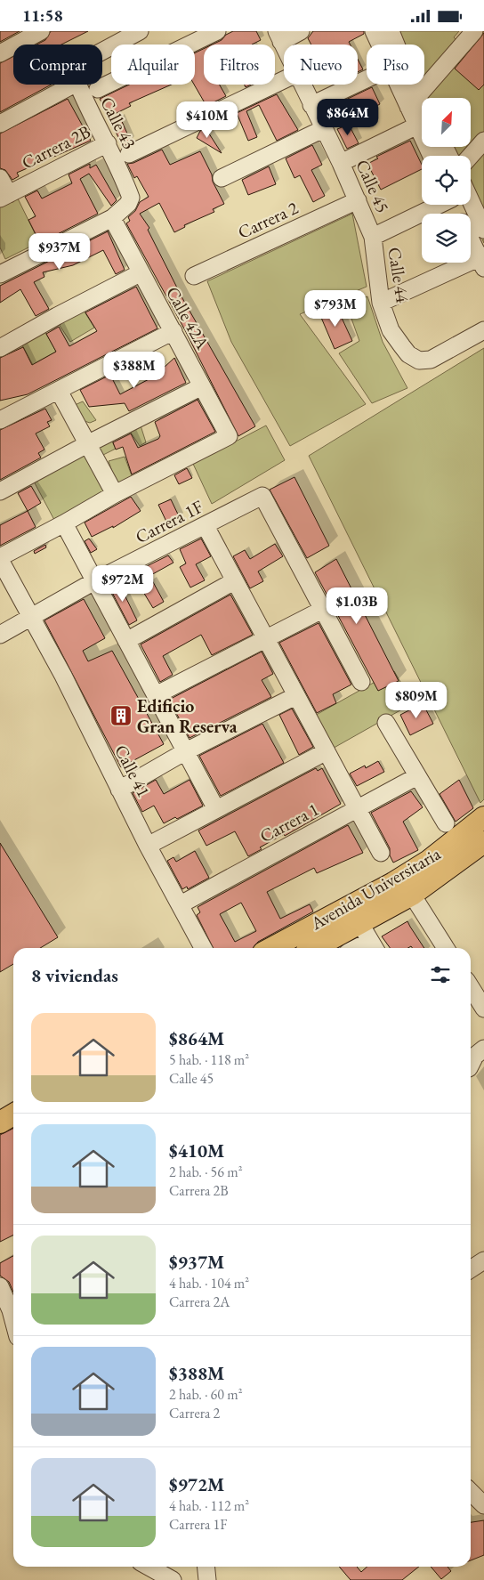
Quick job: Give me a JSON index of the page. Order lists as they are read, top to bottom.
{
  "streets": {
    "main road": ["Avenida Universitaria"],
    "street": [
      "Calle 43",
      "Carrera 2B",
      "Calle 45",
      "Carrera 2",
      "Calle 44",
      "Calle 42A",
      "Carrera 1F",
      "Calle 41",
      "Carrera 1"
    ]
  },
  "crossings": [
    ["Calle 43", "Carrera 2B"],
    ["Calle 43", "Calle 42A"],
    ["Calle 45", "Carrera 2"],
    ["Calle 45", "Calle 44"],
    ["Carrera 1F", "Calle 41"],
    ["Calle 41", "Carrera 1"]
  ],
  "places": {
    "building": ["Edificio Gran Reserva"]
  },
  "north": "top right",
  "page": {
    "status": "11:58",
    "chip": [
      "Comprar",
      "Alquilar",
      "Filtros",
      "Nuevo",
      "Piso"
    ],
    "price": [
      "$864M",
      "$410M",
      "$937M",
      "$793M",
      "$388M",
      "$972M",
      "$1.03B",
      "$809M"
    ],
    "heading": "8 viviendas",
    "list": [
      {
        "name": "$864M",
        "note": "5 hab. · 118 m² · Calle 45"
      },
      {
        "name": "$410M",
        "note": "2 hab. · 56 m² · Carrera 2B"
      },
      {
        "name": "$937M",
        "note": "4 hab. · 104 m² · Carrera 2A"
      },
      {
        "name": "$388M",
        "note": "2 hab. · 60 m² · Carrera 2"
      },
      {
        "name": "$972M",
        "note": "4 hab. · 112 m² · Carrera 1F"
      }
    ]
  }
}
